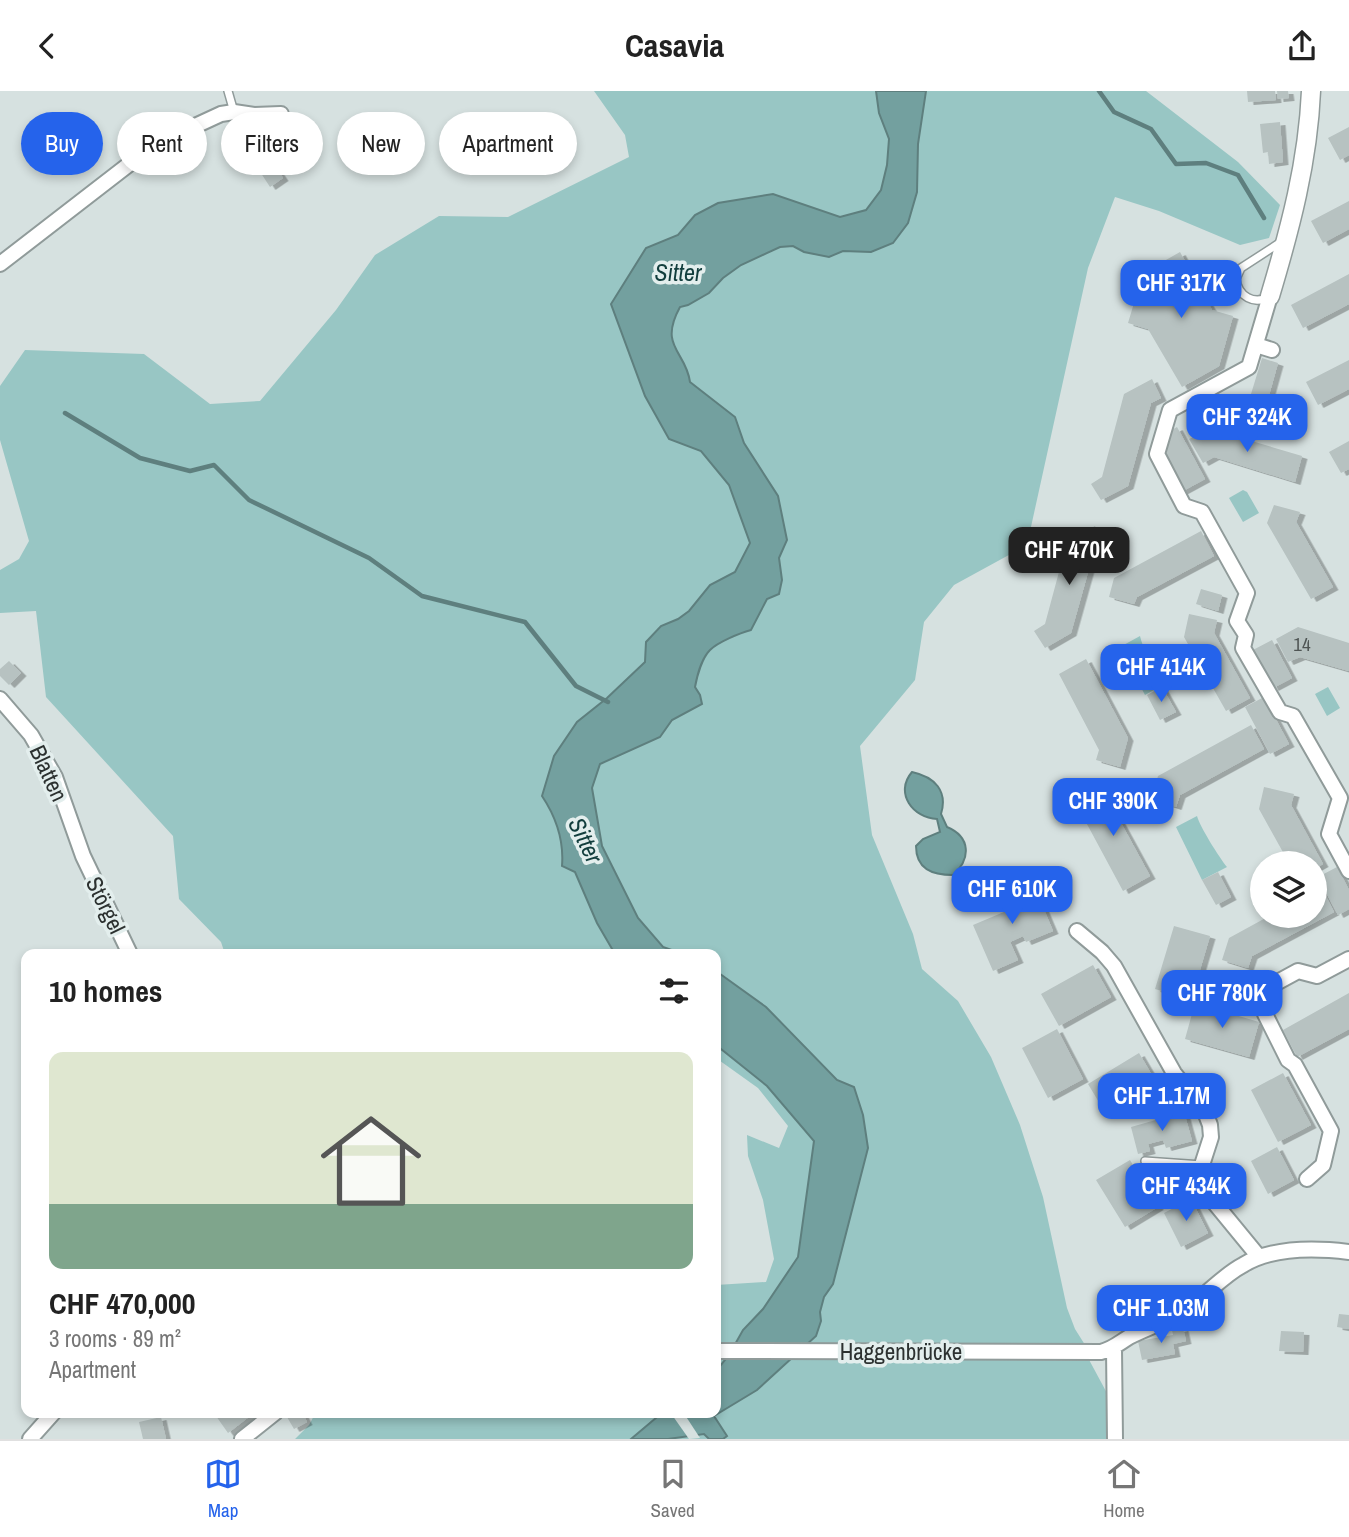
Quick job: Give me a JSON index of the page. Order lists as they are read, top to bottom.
{
  "streets": {
    "street": ["Blatten", "Störgel", "Haggenbrücke"]
  },
  "crossings": [
    ["Blatten", "Störgel"]
  ],
  "water": ["Sitter"],
  "house_numbers": ["14"],
  "page": {
    "header": "Casavia",
    "chip": [
      "Buy",
      "Rent",
      "Filters",
      "New",
      "Apartment"
    ],
    "price": [
      "CHF 317K",
      "CHF 324K",
      "CHF 470K",
      "CHF 414K",
      "CHF 390K",
      "CHF 610K",
      "CHF 780K",
      "CHF 1.17M",
      "CHF 434K",
      "CHF 1.03M"
    ],
    "heading": "10 homes",
    "list": [
      {
        "name": "CHF 470,000",
        "note": "3 rooms · 89 m² · Apartment"
      }
    ],
    "tabs": ["Map", "Saved", "Home"]
  }
}
